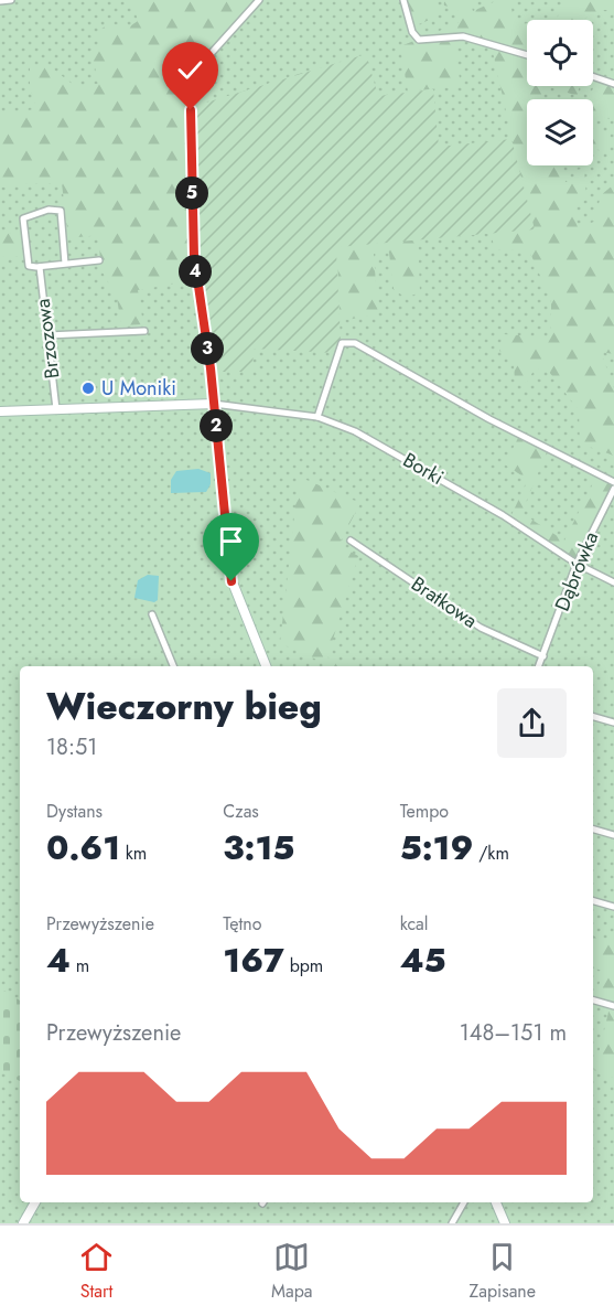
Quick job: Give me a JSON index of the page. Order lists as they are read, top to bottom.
{
  "streets": {
    "street": [
      "Brzozowa",
      "Borki",
      "Dąbrówka",
      "Bratkowa"
    ]
  },
  "crossings": [
    ["Borki", "Dąbrówka"],
    ["Dąbrówka", "Bratkowa"]
  ],
  "places": ["U Moniki"],
  "page": {
    "pins": [
      "5",
      "4",
      "3",
      "2"
    ],
    "heading": ["Wieczorny bieg", "18:51"],
    "stats": [
      ["Dystans", "0.61 km"],
      ["Czas", "3:15"],
      ["Tempo", "5:19 /km"],
      ["Przewyższenie", "4 m"],
      ["Tętno", "167 bpm"],
      ["kcal", "45"]
    ],
    "chart": ["Przewyższenie", "148–151 m"],
    "tabs": ["Start", "Mapa", "Zapisane"]
  }
}
